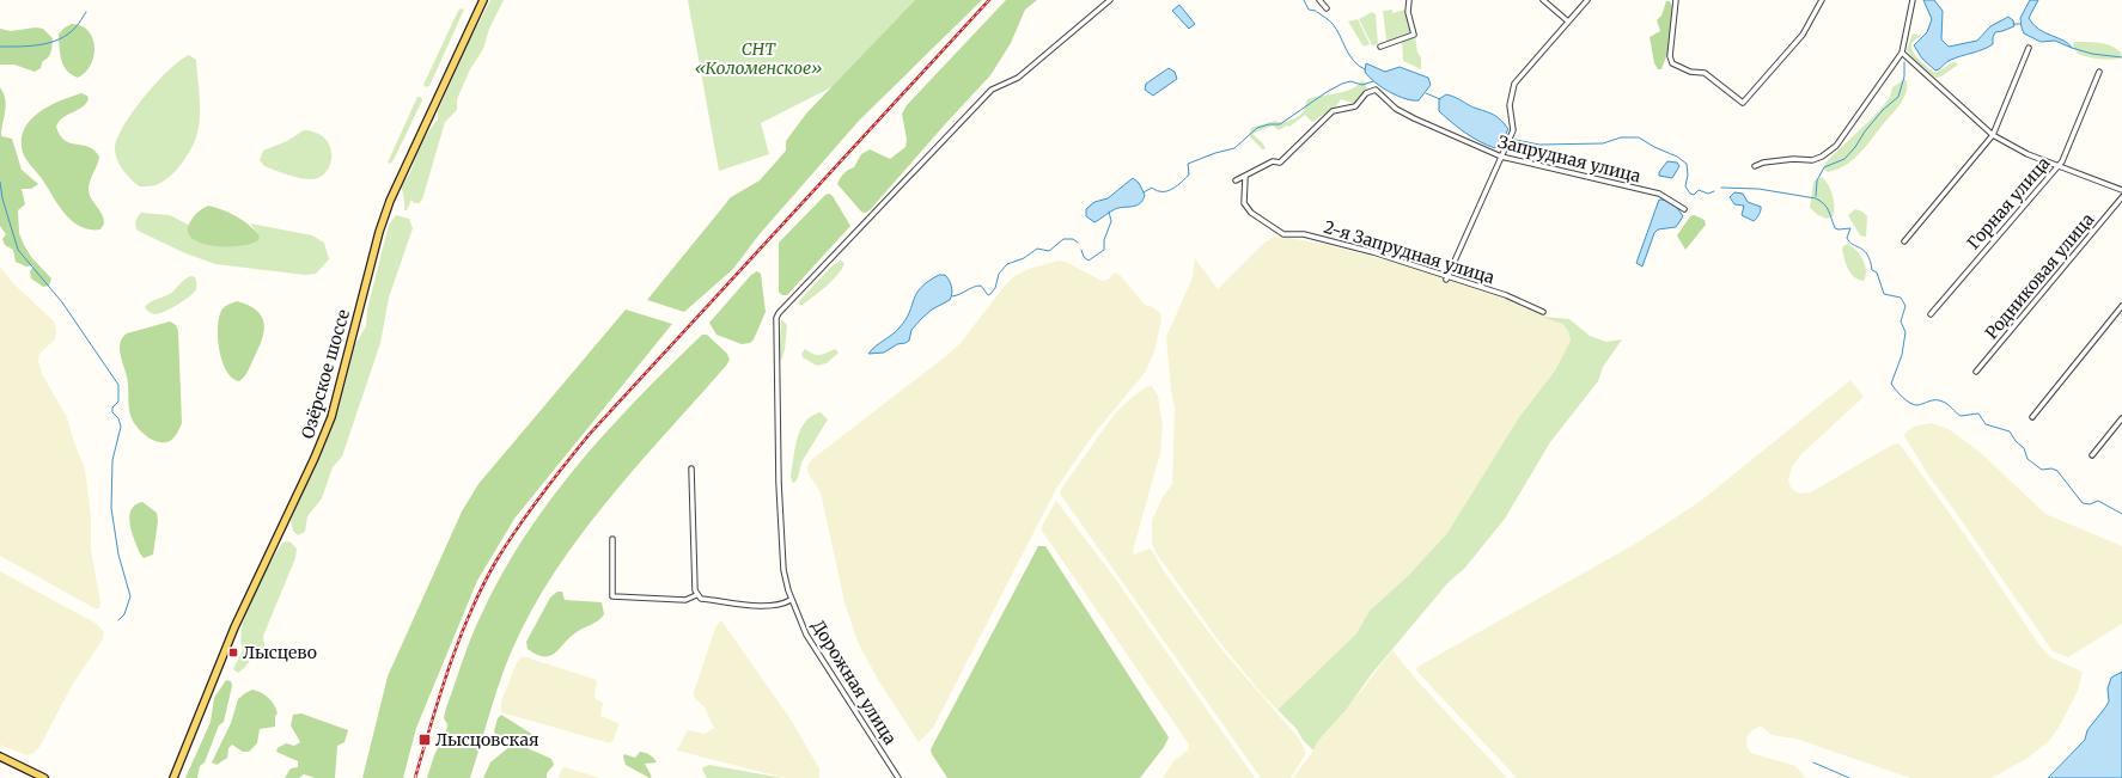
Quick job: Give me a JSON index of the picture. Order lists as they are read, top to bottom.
{
  "streets": {
    "main road": ["Озёрское шоссе"],
    "street": [
      "Запрудная улица",
      "Горная улица",
      "2-я Запрудная улица",
      "Родниковая улица",
      "Дорожная улица"
    ]
  },
  "crossings": [
    ["Запрудная улица", "2-я Запрудная улица"]
  ],
  "parks": ["СНТ «Коломенское»"],
  "places": {
    "transit": ["Лысцево", "Лысцовская"]
  }
}
